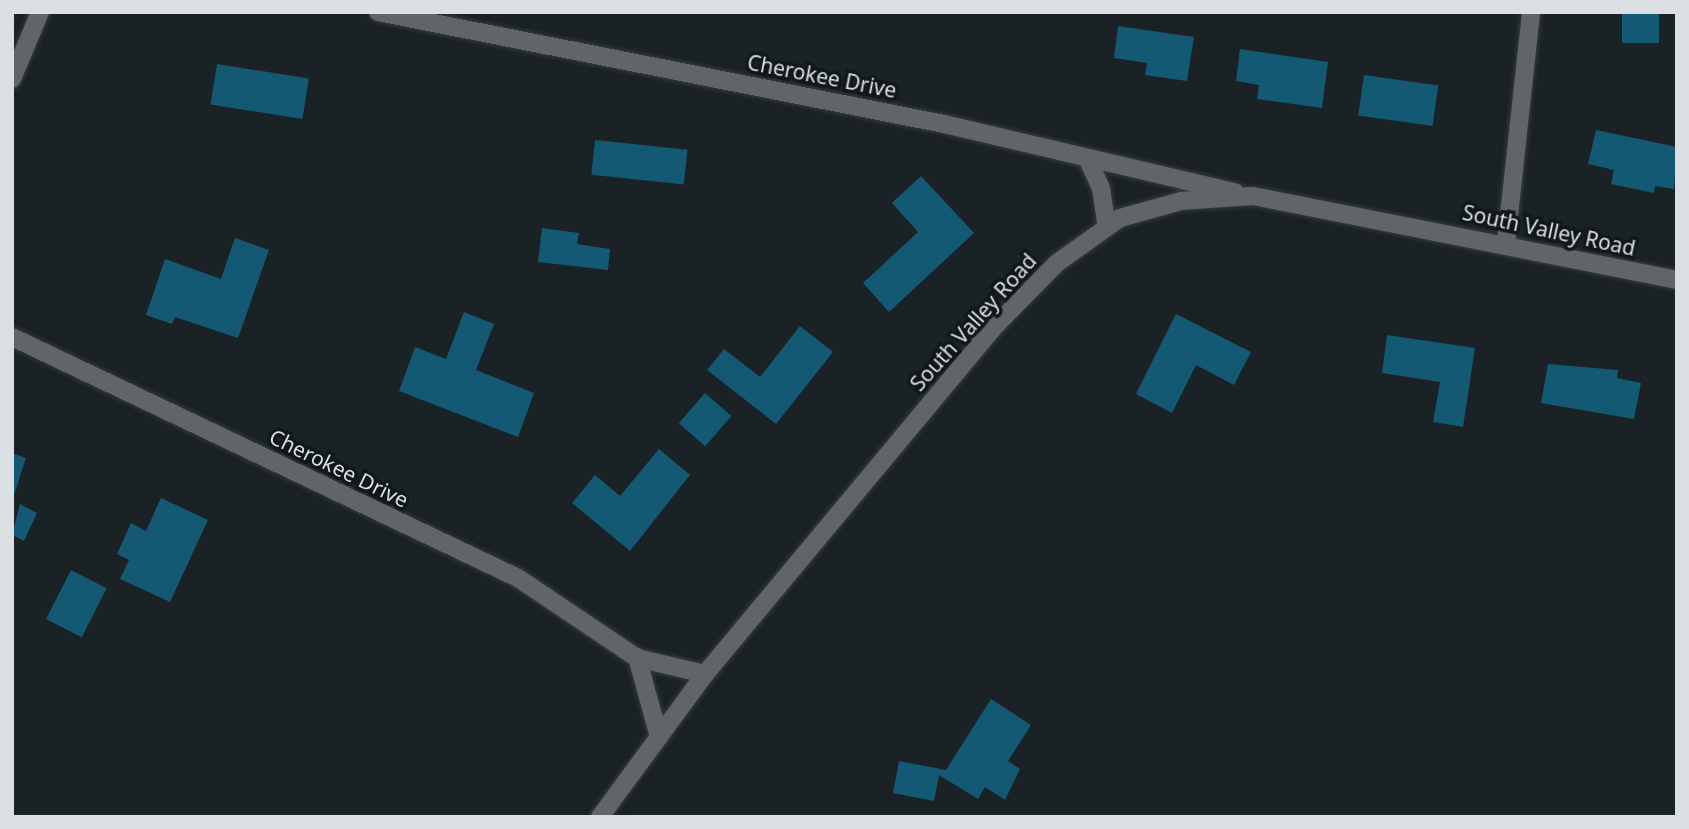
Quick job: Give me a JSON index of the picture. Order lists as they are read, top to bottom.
{
  "streets": {
    "street": ["Cherokee Drive", "South Valley Road"]
  },
  "crossings": [
    ["Cherokee Drive", "South Valley Road"]
  ]
}
